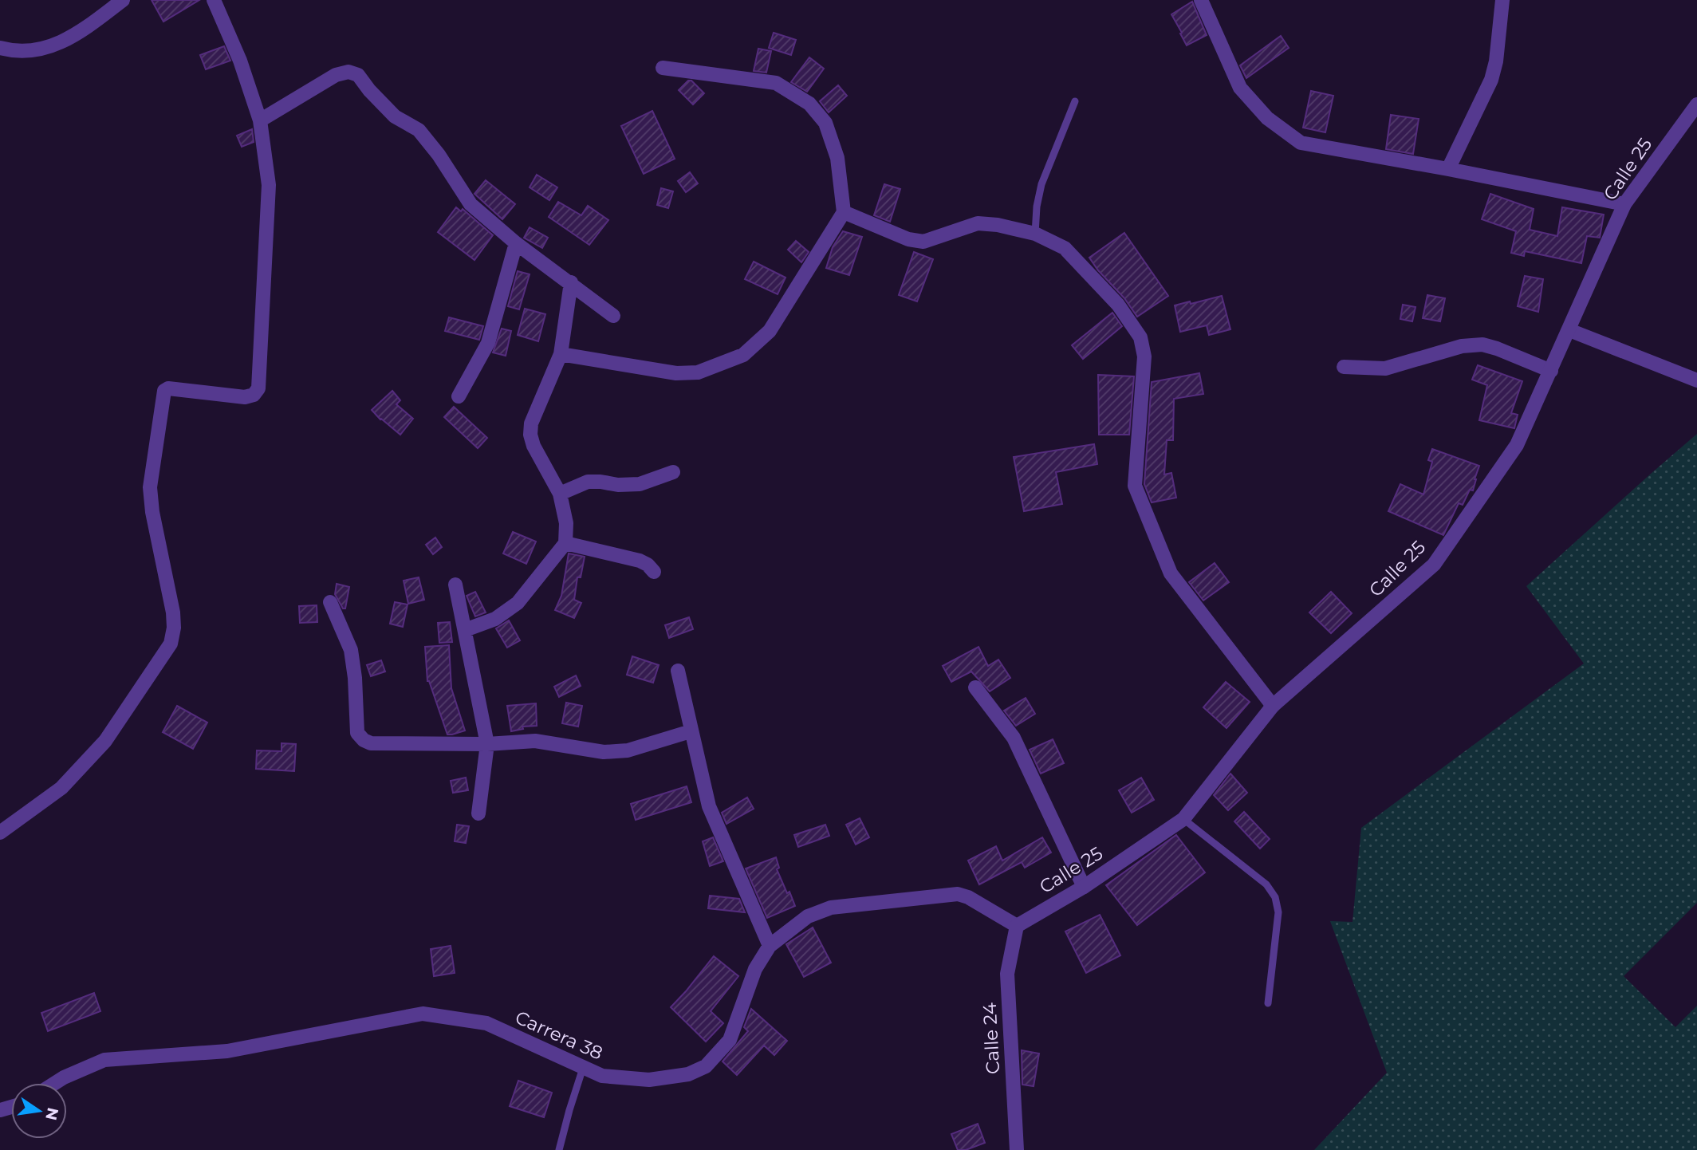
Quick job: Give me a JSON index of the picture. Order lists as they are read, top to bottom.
{
  "streets": {
    "street": ["Calle 25", "Carrera 38", "Calle 24"]
  },
  "crossings": [
    ["Calle 25", "Carrera 38"],
    ["Calle 25", "Calle 24"],
    ["Carrera 38", "Calle 24"]
  ],
  "north": "right"
}
